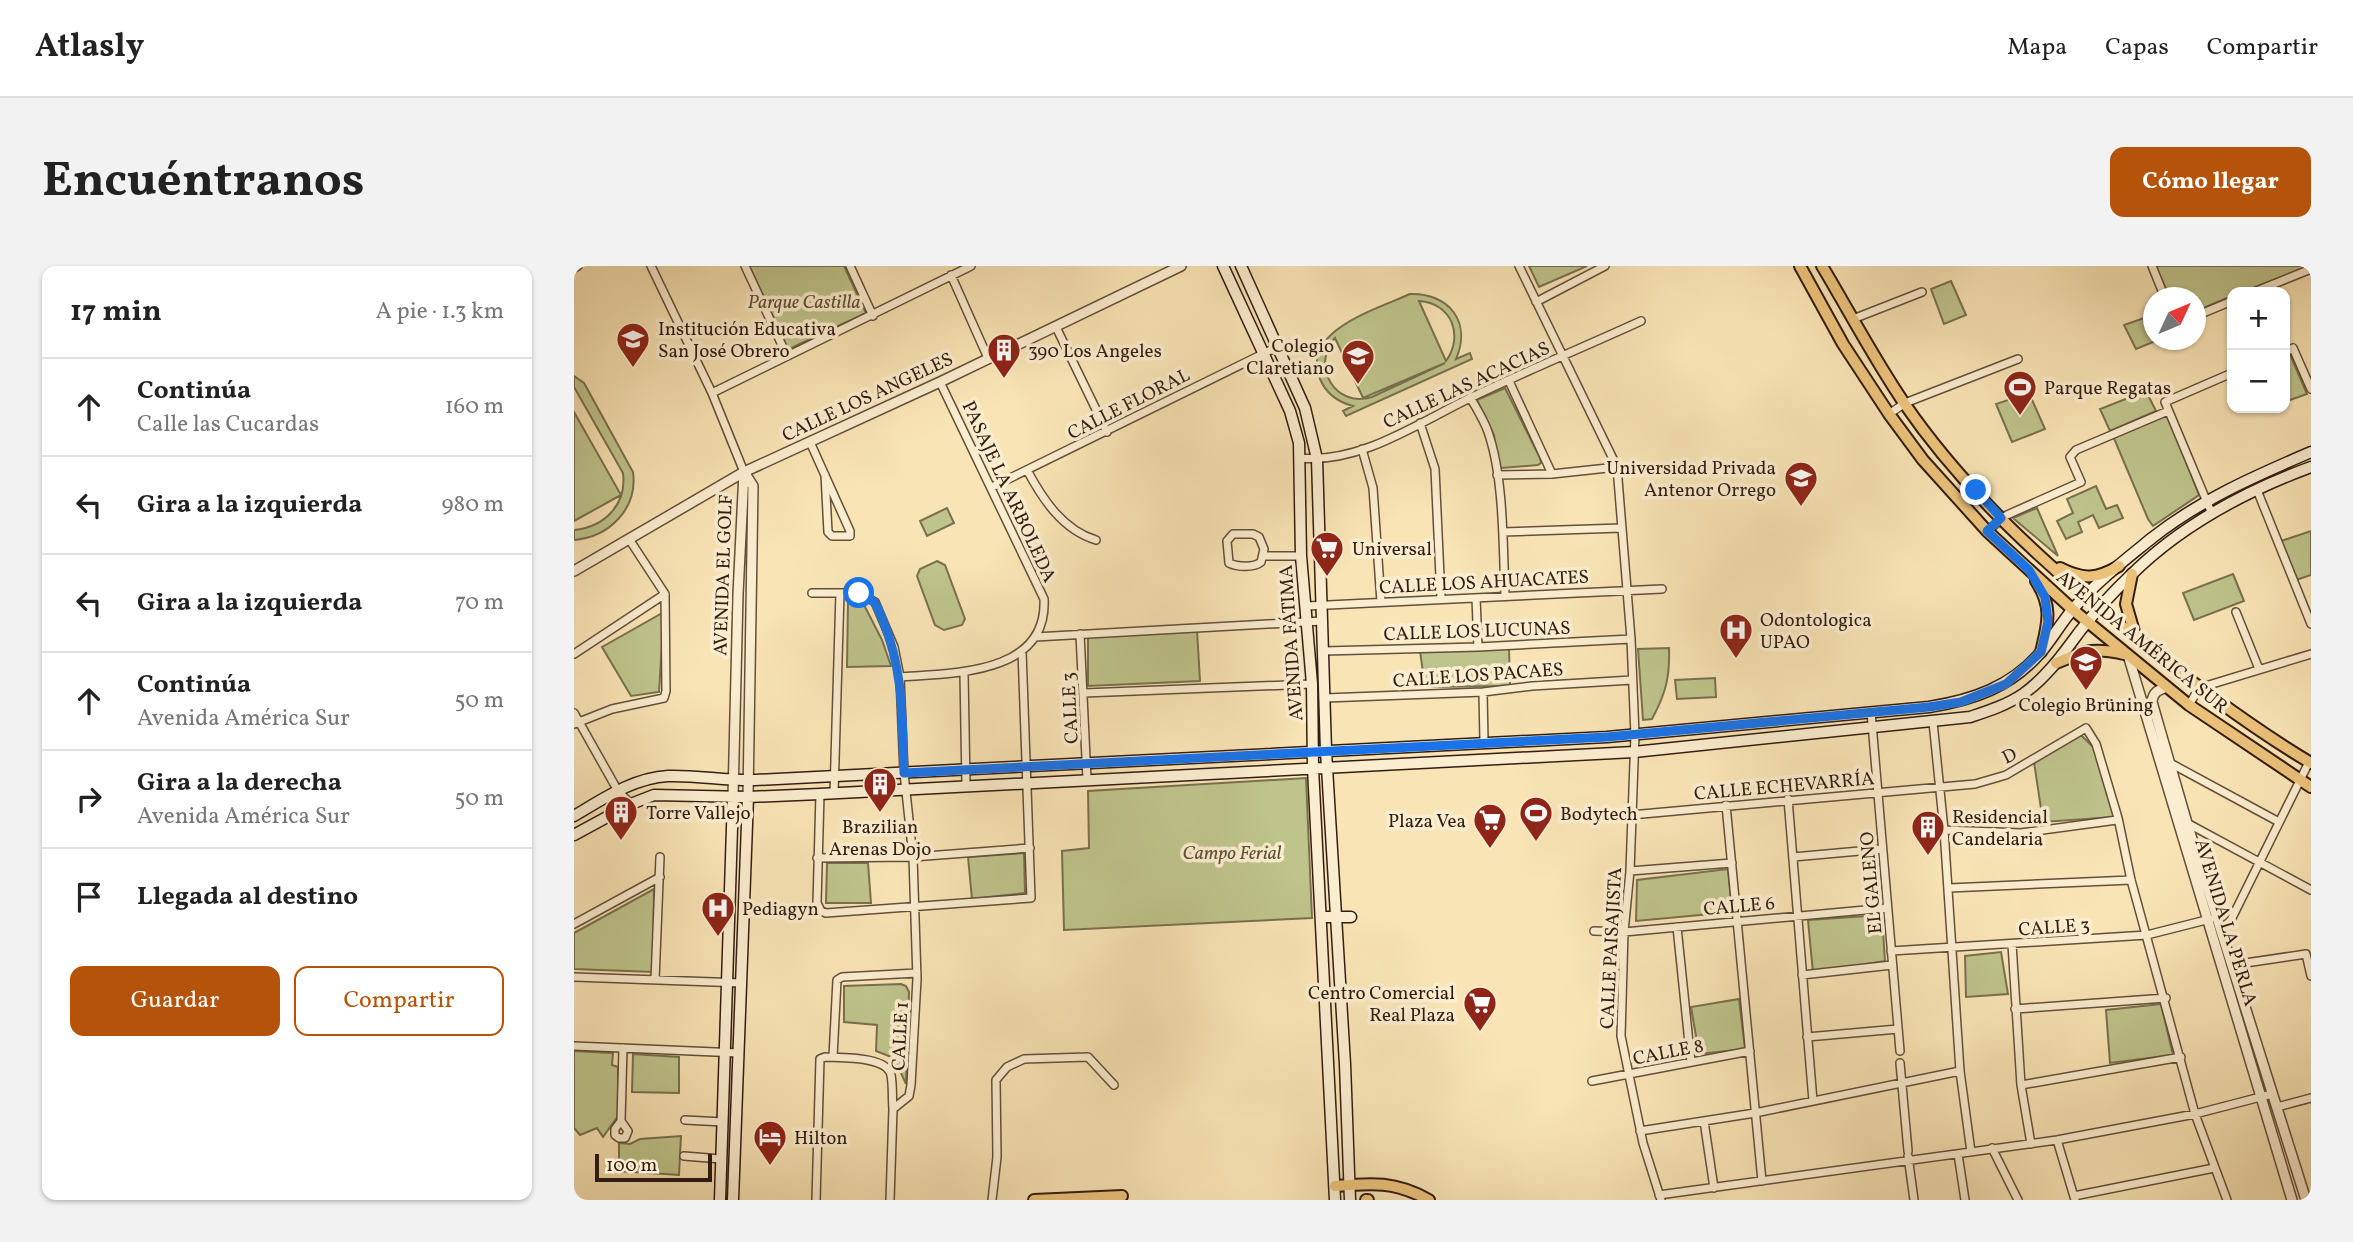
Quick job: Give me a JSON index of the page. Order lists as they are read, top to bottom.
{
  "streets": {
    "main road": ["AVENIDA EL GOLF", "AVENIDA AMÉRICA SUR", "AVENIDA FÁTIMA"],
    "street": [
      "CALLE LAS ACACIAS",
      "CALLE LOS ANGELES",
      "CALLE FLORAL",
      "PASAJE LA ARBOLEDA",
      "CALLE LOS AHUACATES",
      "CALLE LOS LUCUNAS",
      "CALLE LOS PACAES",
      "CALLE 3",
      "D",
      "CALLE ECHEVARRÍA",
      "EL GALENO",
      "CALLE 6",
      "AVENIDA LA PERLA",
      "CALLE PAISAJISTA",
      "CALLE 1",
      "CALLE 8"
    ]
  },
  "crossings": [
    ["CALLE LAS ACACIAS", "AVENIDA FÁTIMA"],
    ["CALLE LOS ANGELES", "PASAJE LA ARBOLEDA"],
    ["CALLE LOS ANGELES", "AVENIDA EL GOLF"],
    ["CALLE FLORAL", "PASAJE LA ARBOLEDA"],
    ["CALLE FLORAL", "AVENIDA FÁTIMA"],
    ["PASAJE LA ARBOLEDA", "CALLE 1"],
    ["CALLE LOS AHUACATES", "AVENIDA FÁTIMA"],
    ["CALLE LOS AHUACATES", "CALLE PAISAJISTA"],
    ["CALLE LOS LUCUNAS", "AVENIDA FÁTIMA"],
    ["CALLE LOS LUCUNAS", "CALLE PAISAJISTA"],
    ["AVENIDA AMÉRICA SUR", "AVENIDA LA PERLA"],
    ["AVENIDA FÁTIMA", "CALLE LOS PACAES"],
    ["CALLE LOS PACAES", "CALLE PAISAJISTA"],
    ["CALLE 3", "EL GALENO"],
    ["CALLE 3", "AVENIDA LA PERLA"],
    ["D", "CALLE ECHEVARRÍA"],
    ["CALLE ECHEVARRÍA", "EL GALENO"],
    ["CALLE ECHEVARRÍA", "CALLE PAISAJISTA"],
    ["EL GALENO", "CALLE 6"],
    ["CALLE 6", "CALLE PAISAJISTA"],
    ["CALLE PAISAJISTA", "CALLE 8"]
  ],
  "parks": ["Parque Castilla", "Campo Ferial"],
  "places": {
    "school or university": [
      "Institución Educativa San José Obrero",
      "Colegio Claretiano",
      "Universidad Privada Antenor Orrego",
      "Colegio Brüning"
    ],
    "building": [
      "390 Los Angeles",
      "Brazilian Arenas Dojo",
      "Torre Vallejo",
      "Residencial Candelaria"
    ],
    "sports": ["Parque Regatas", "Bodytech"],
    "supermarket": ["Universal", "Plaza Vea", "Centro Comercial Real Plaza"],
    "hospital": ["Odontologica UPAO", "Pediagyn"],
    "hotel": ["Hilton"]
  },
  "scale_bar": "100 m",
  "north": "top right",
  "page": {
    "header": "Atlasly",
    "nav": ["Mapa", "Capas", "Compartir"],
    "buttons": [
      "Cómo llegar",
      ["Guardar", "Compartir"]
    ],
    "title": "Encuéntranos",
    "heading": ["17 min", "A pie · 1.3 km"],
    "map_buttons": ["+", "−"],
    "list": [
      ["Continúa", "Calle las Cucardas", "160 m"],
      ["Gira a la izquierda", "980 m"],
      ["Gira a la izquierda", "70 m"],
      ["Continúa", "Avenida América Sur", "50 m"],
      ["Gira a la derecha", "Avenida América Sur", "50 m"],
      "Llegada al destino"
    ],
    "scale": "100 m"
  }
}
